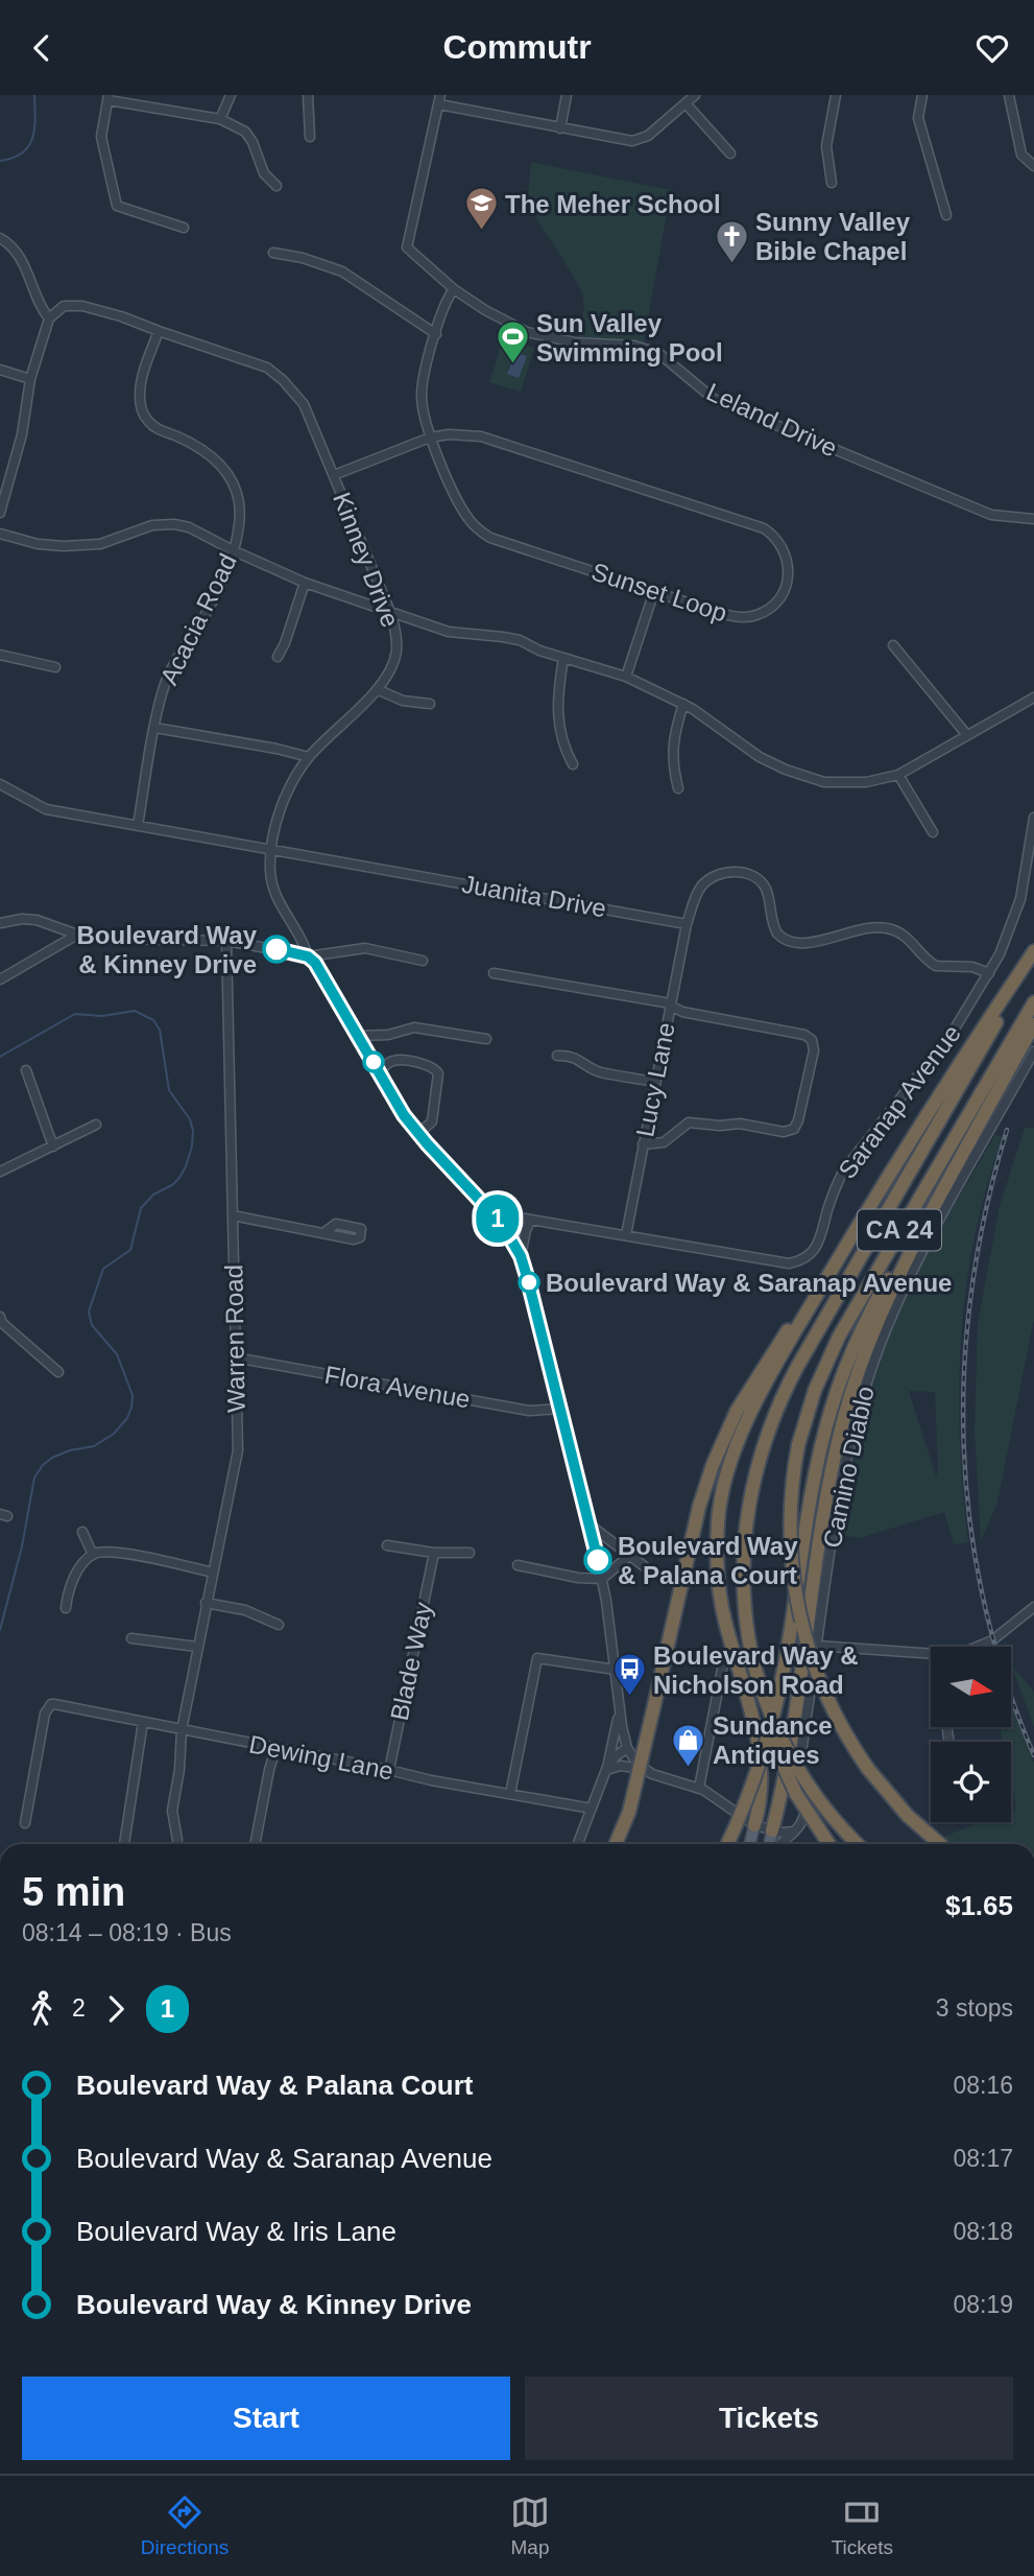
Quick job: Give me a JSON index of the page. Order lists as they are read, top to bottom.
{
  "streets": {
    "highway": ["CA 24"],
    "street": [
      "Leland Drive",
      "Kinney Drive",
      "Sunset Loop",
      "Acacia Road",
      "Juanita Drive",
      "Lucy Lane",
      "Saranap Avenue",
      "Warren Road",
      "Flora Avenue",
      "Camino Diablo",
      "Blade Way",
      "Dewing Lane"
    ]
  },
  "crossings": [
    ["Kinney Drive", "Sunset Loop"],
    ["Kinney Drive", "Acacia Road"],
    ["Kinney Drive", "Juanita Drive"],
    ["Kinney Drive", "Saranap Avenue"],
    ["Acacia Road", "Juanita Drive"],
    ["Juanita Drive", "Lucy Lane"],
    ["Lucy Lane", "Saranap Avenue"],
    ["Warren Road", "Flora Avenue"],
    ["Warren Road", "Dewing Lane"],
    ["Blade Way", "Dewing Lane"]
  ],
  "places": {
    "school or university": ["The Meher School"],
    "church": ["Sunny Valley Bible Chapel"],
    "sports": ["Sun Valley Swimming Pool"],
    "other": ["Boulevard Way & Kinney Drive", "Boulevard Way & Saranap Avenue", "Boulevard Way & Palana Court"],
    "bus stop": ["Boulevard Way & Nicholson Road"],
    "shop": ["Sundance Antiques"]
  },
  "lines": ["bus line 1"],
  "north": "right",
  "page": {
    "header": "Commutr",
    "on_map": "1",
    "heading": ["5 min", "08:14 – 08:19 · Bus", "$1.65"],
    "legs": ["2", "1", "3 stops"],
    "list": [
      {
        "name": "Boulevard Way & Palana Court",
        "value": "08:16"
      },
      {
        "name": "Boulevard Way & Saranap Avenue",
        "value": "08:17"
      },
      {
        "name": "Boulevard Way & Iris Lane",
        "value": "08:18"
      },
      {
        "name": "Boulevard Way & Kinney Drive",
        "value": "08:19"
      }
    ],
    "buttons": ["Start", "Tickets"],
    "tabs": ["Directions", "Map", "Tickets"]
  }
}
